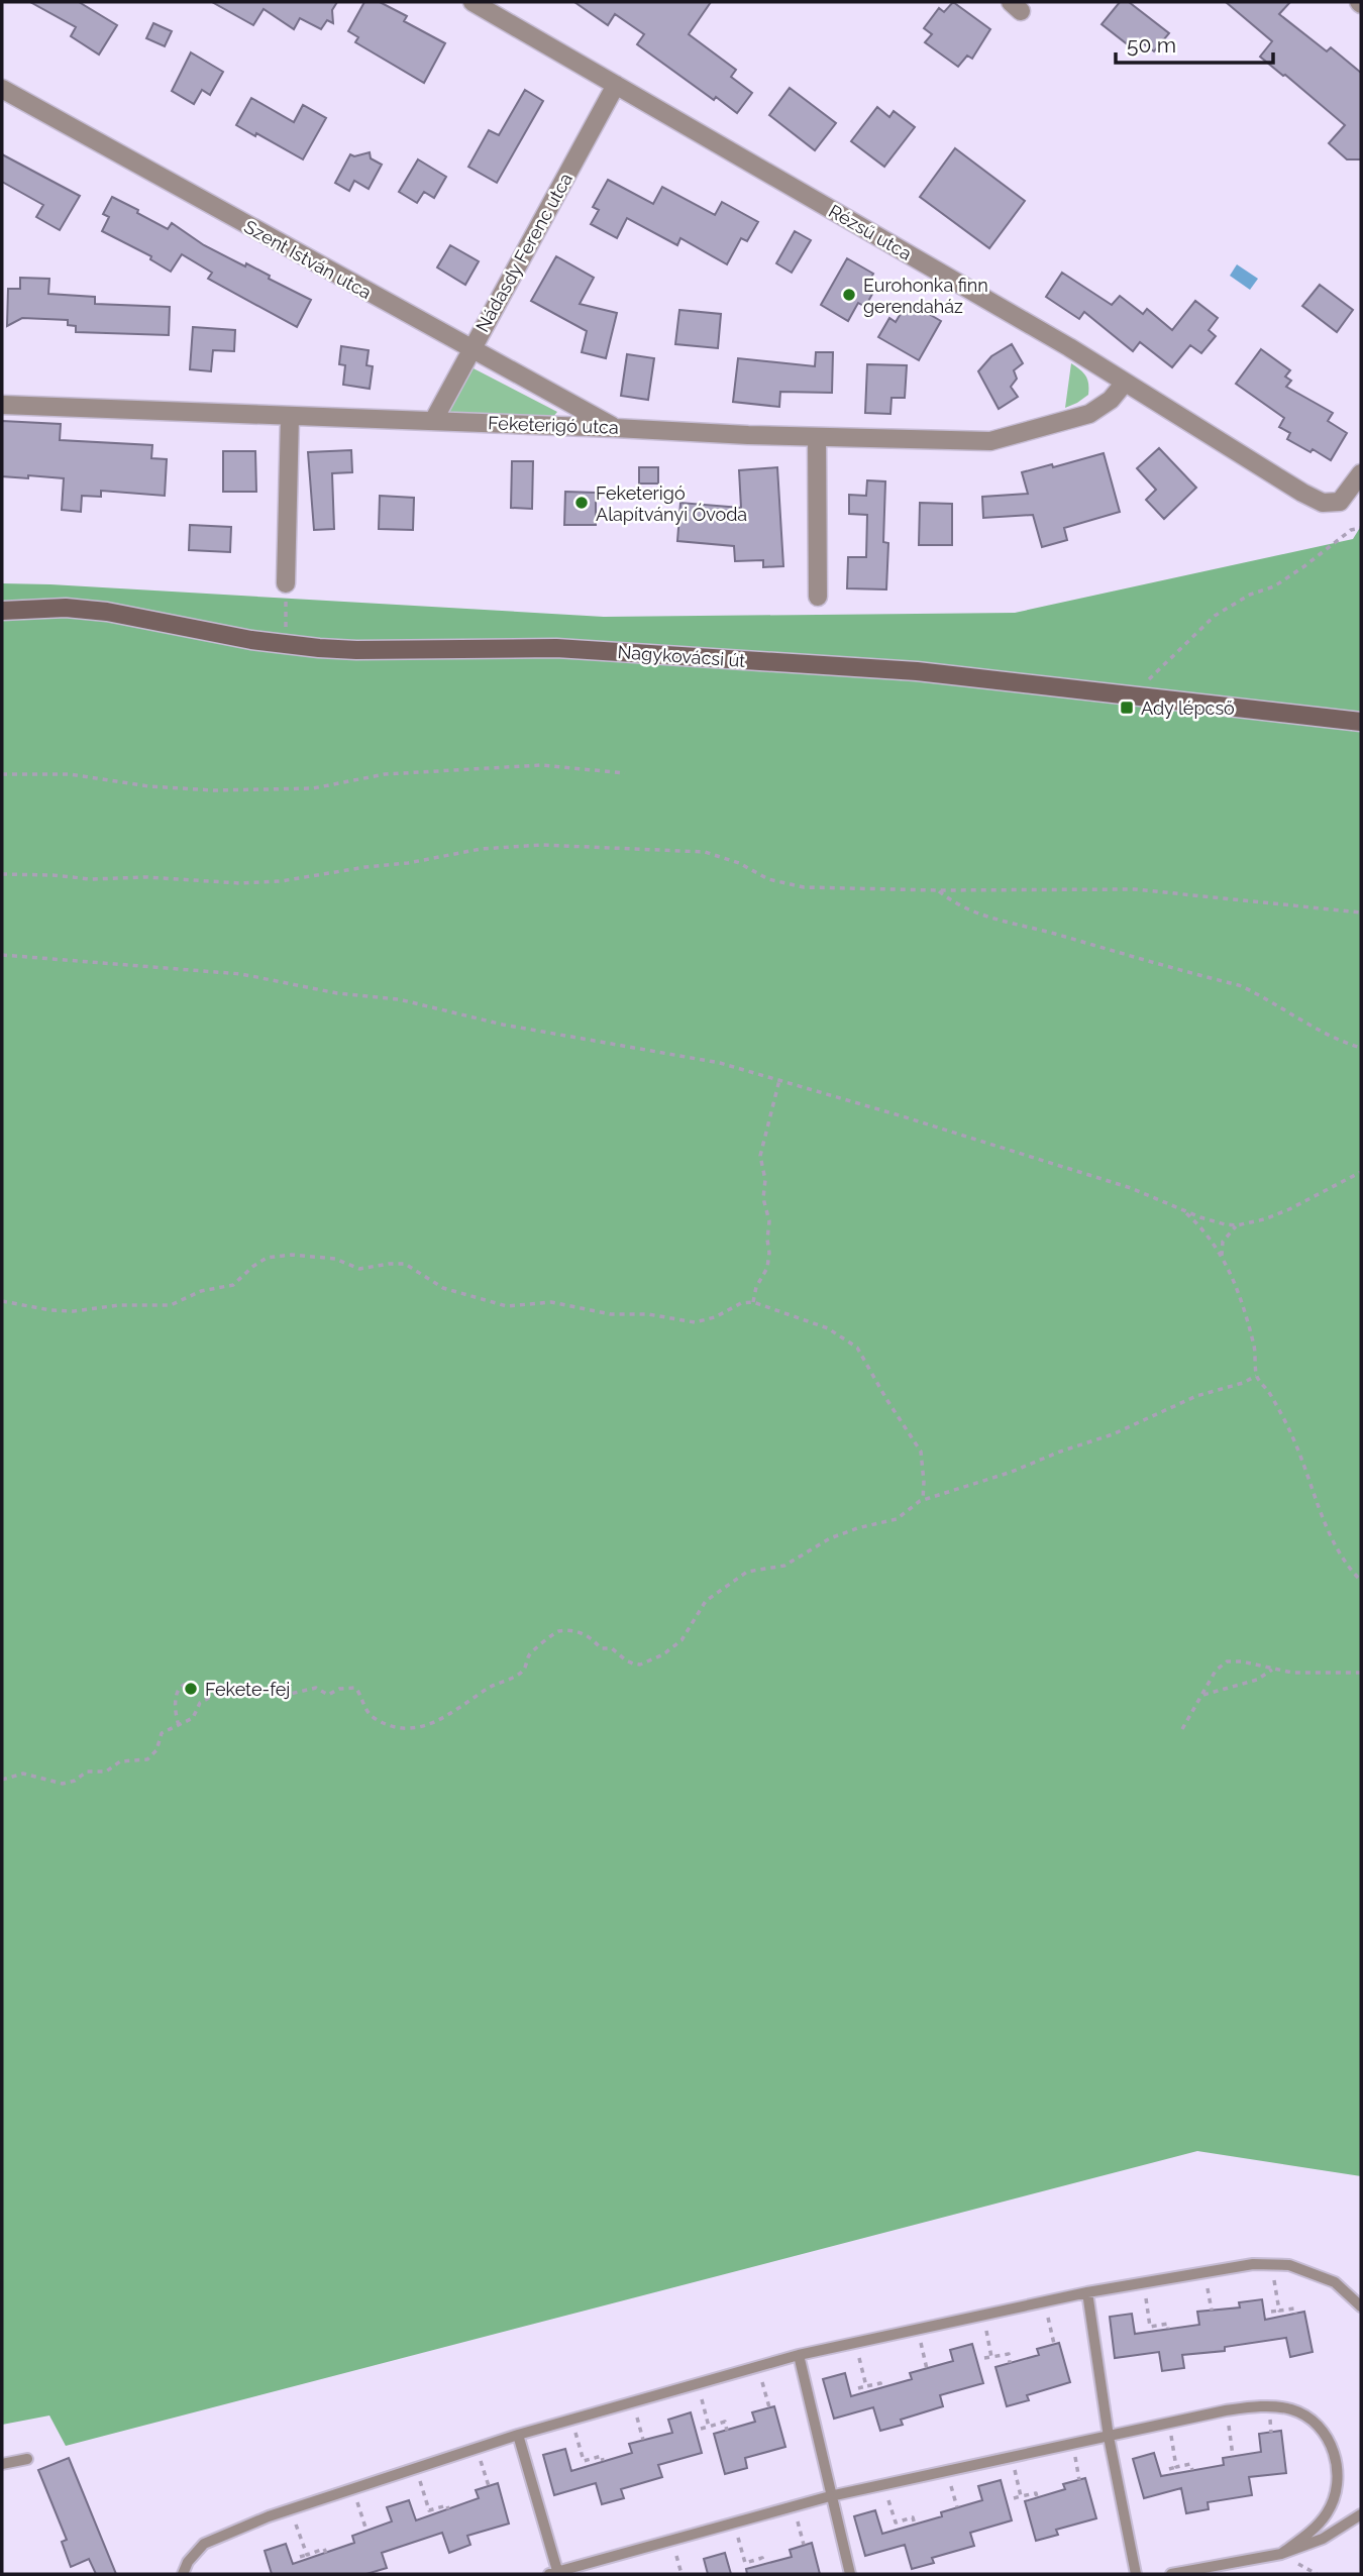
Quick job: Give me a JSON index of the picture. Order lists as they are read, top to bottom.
{
  "streets": {
    "street": [
      "Rézsű utca",
      "Nádasdy Ferenc utca",
      "Szent István utca",
      "Feketerigó utca",
      "Nagykovácsi út"
    ]
  },
  "crossings": [
    ["Rézsű utca", "Nádasdy Ferenc utca"],
    ["Rézsű utca", "Feketerigó utca"],
    ["Nádasdy Ferenc utca", "Szent István utca"],
    ["Nádasdy Ferenc utca", "Feketerigó utca"],
    ["Szent István utca", "Feketerigó utca"]
  ],
  "places": {
    "other": ["Eurohonka finn gerendaház", "Feketerigó Alapítványi Óvoda", "Fekete-fej"],
    "transit": ["Ady lépcső"]
  },
  "scale_bar": "50 m"
}
